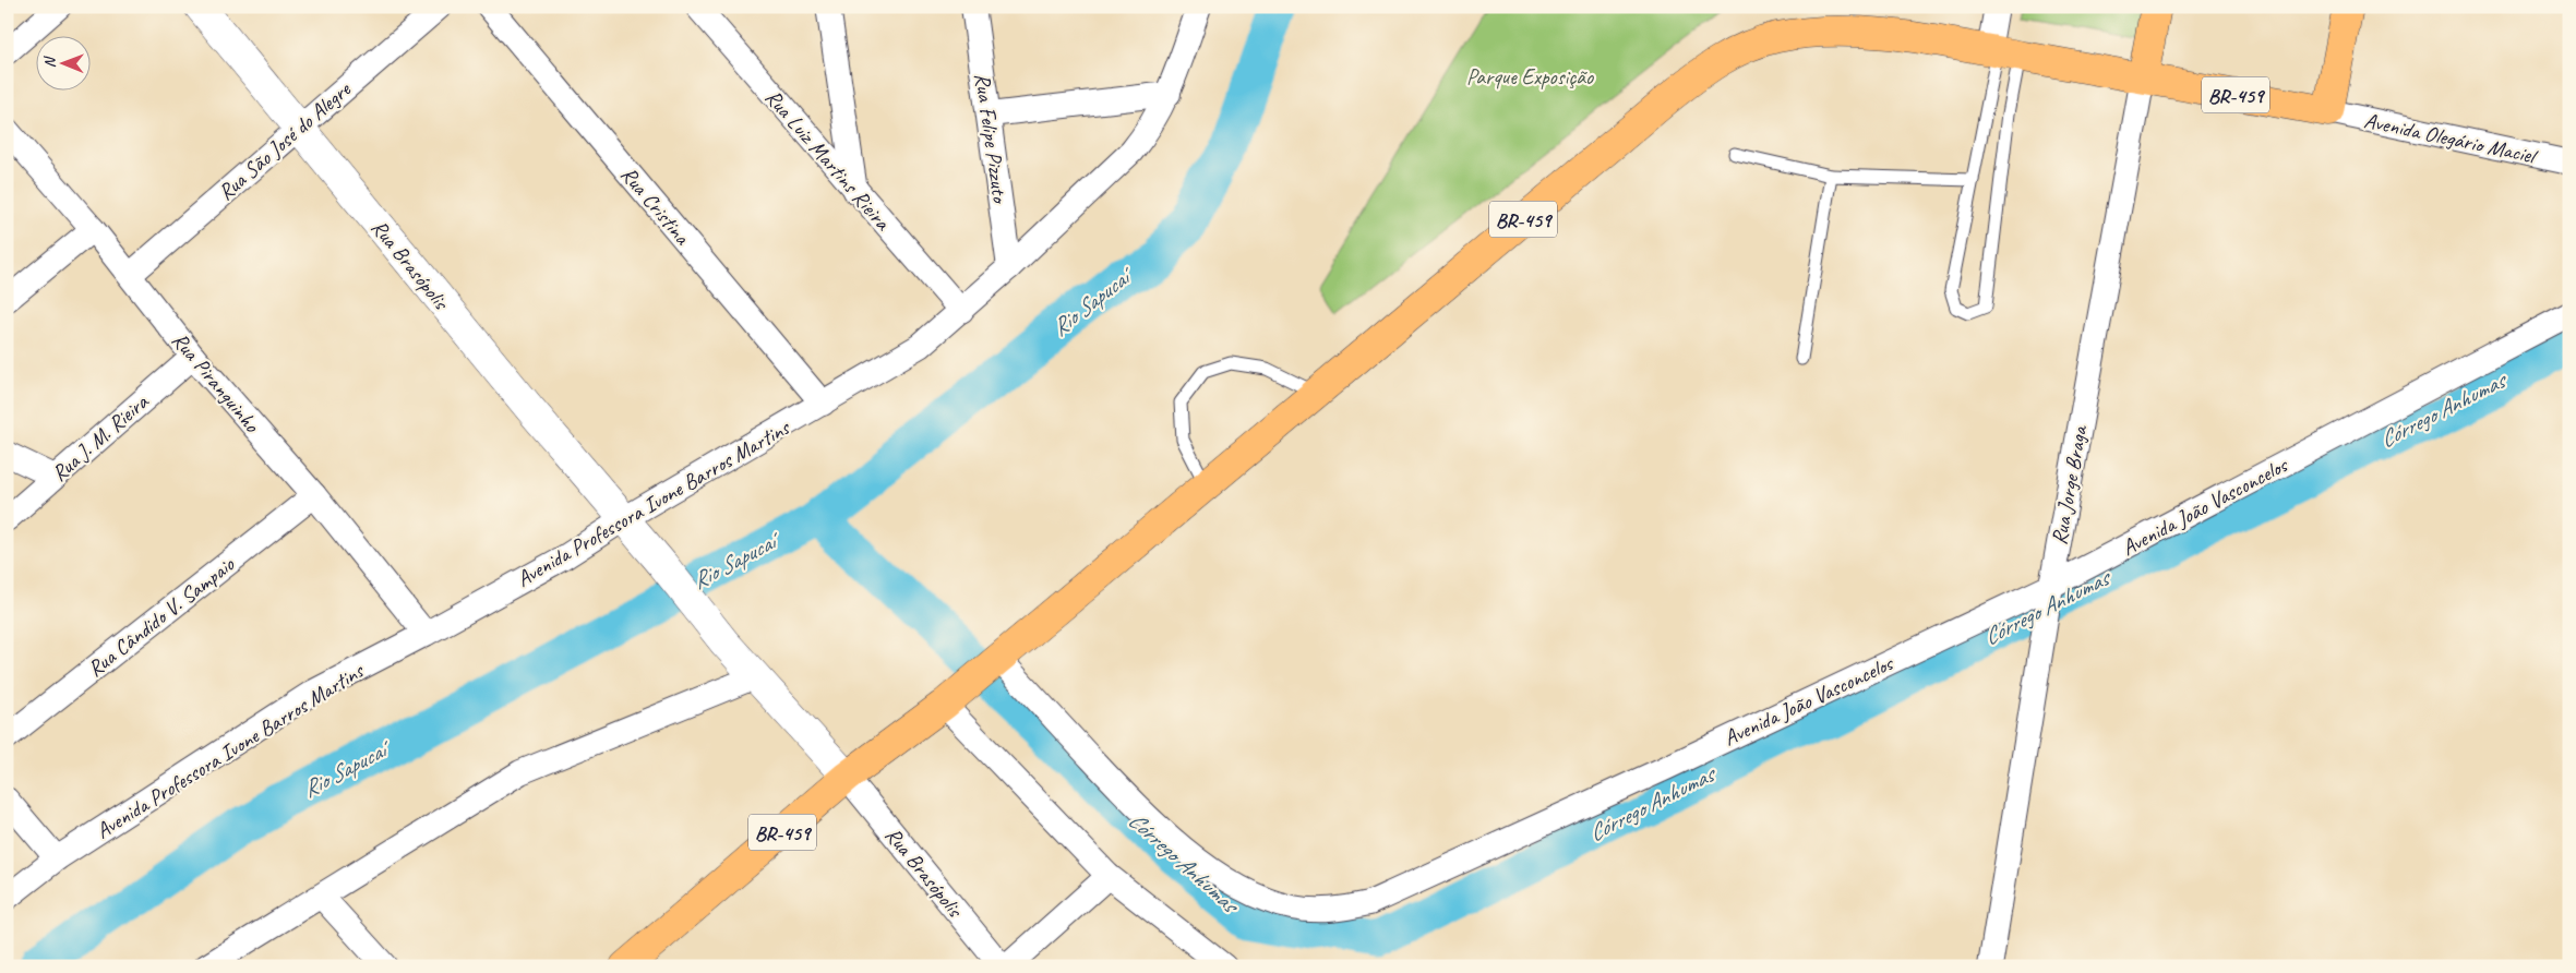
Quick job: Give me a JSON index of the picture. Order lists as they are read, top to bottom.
{
  "streets": {
    "highway": ["BR-459", "Rua Jorge Braga"],
    "street": [
      "Rua Felipe Pizzuto",
      "Avenida Olegário Maciel",
      "Rua São José do Alegre",
      "Rua Luiz Martins Rieira",
      "Rua Cristina",
      "Rua Brasópolis",
      "Rua Piranguinho",
      "Rua J. M. Rieira",
      "Avenida Professora Ivone Barros Martins",
      "Avenida João Vasconcelos",
      "Rua Cândido V. Sampaio"
    ]
  },
  "crossings": [
    ["BR-459", "Avenida Olegário Maciel"],
    ["BR-459", "Rua Brasópolis"],
    ["BR-459", "Rua Jorge Braga"],
    ["BR-459", "Avenida João Vasconcelos"],
    ["Rua Felipe Pizzuto", "Avenida Professora Ivone Barros Martins"],
    ["Rua São José do Alegre", "Rua Brasópolis"],
    ["Rua São José do Alegre", "Rua Piranguinho"],
    ["Rua Luiz Martins Rieira", "Avenida Professora Ivone Barros Martins"],
    ["Rua Cristina", "Avenida Professora Ivone Barros Martins"],
    ["Rua Brasópolis", "Avenida Professora Ivone Barros Martins"],
    ["Rua Piranguinho", "Rua J. M. Rieira"],
    ["Rua Piranguinho", "Avenida Professora Ivone Barros Martins"],
    ["Rua Piranguinho", "Rua Cândido V. Sampaio"],
    ["Rua Jorge Braga", "Avenida João Vasconcelos"]
  ],
  "water": ["Rio Sapucaí", "Córrego Anhumas"],
  "parks": ["Parque Exposição"],
  "north": "left"
}
